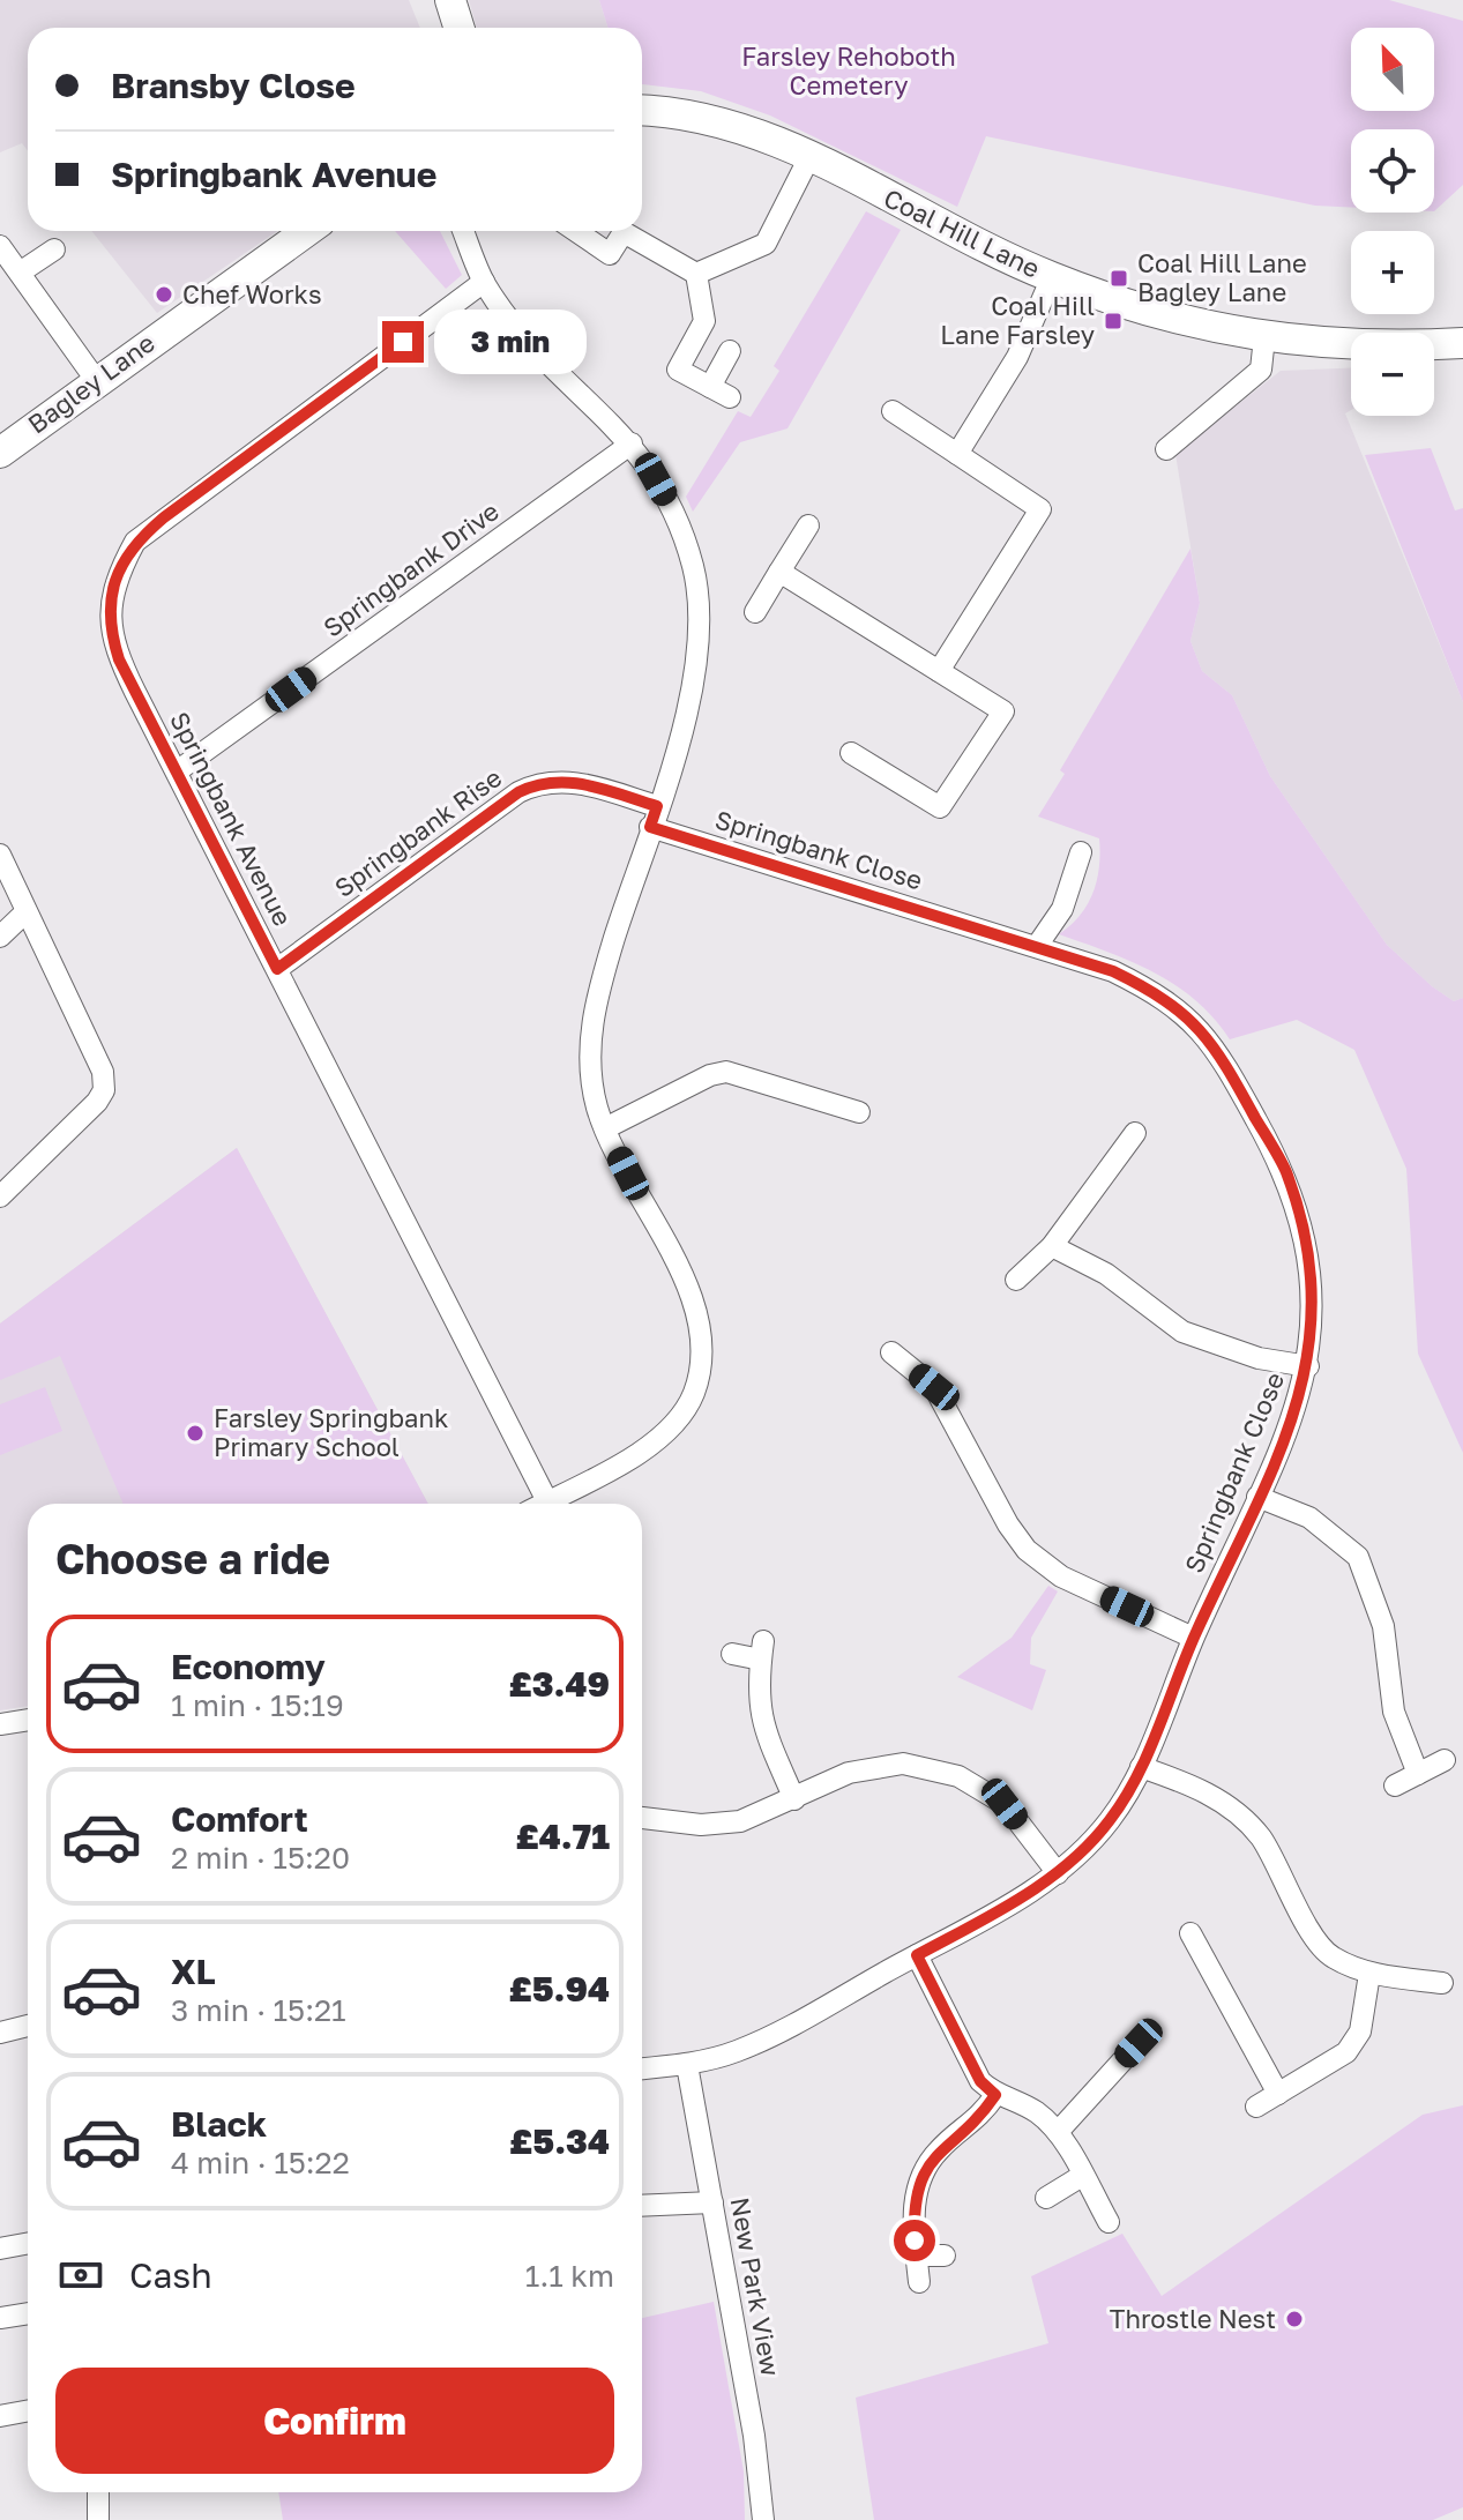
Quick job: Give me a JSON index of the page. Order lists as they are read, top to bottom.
{
  "streets": {
    "street": [
      "Coal Hill Lane",
      "Bagley Lane",
      "Springbank Drive",
      "Springbank Avenue",
      "Springbank Rise",
      "Springbank Close",
      "New Park View"
    ]
  },
  "crossings": [
    ["Springbank Drive", "Springbank Avenue"],
    ["Springbank Avenue", "Springbank Rise"],
    ["Springbank Rise", "Springbank Close"],
    ["Springbank Close", "New Park View"]
  ],
  "parks": ["Farsley Rehoboth Cemetery"],
  "places": {
    "transit": ["Coal Hill Lane Bagley Lane", "Coal Hill Lane Farsley"],
    "other": ["Chef Works", "Farsley Springbank Primary School", "Throstle Nest"]
  },
  "north": "top left",
  "page": {
    "map_buttons": ["+", "−"],
    "banner": ["Bransby Close", "Springbank Avenue"],
    "bubble": "3 min",
    "heading": "Choose a ride",
    "list": [
      {
        "name": "Economy",
        "note": "1 min · 15:19",
        "value": "£3.49"
      },
      {
        "name": "Comfort",
        "note": "2 min · 15:20",
        "value": "£4.71"
      },
      {
        "name": "XL",
        "note": "3 min · 15:21",
        "value": "£5.94"
      },
      {
        "name": "Black",
        "note": "4 min · 15:22",
        "value": "£5.34"
      }
    ],
    "pay": ["Cash", "1.1 km"],
    "buttons": "Confirm"
  }
}
